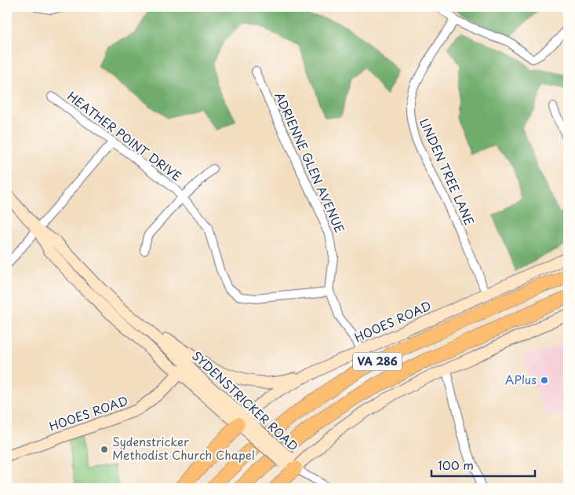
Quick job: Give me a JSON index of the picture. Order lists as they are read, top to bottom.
{
  "streets": {
    "highway": ["VA 286"],
    "main road": ["HOOES ROAD", "SYDENSTRICKER ROAD"],
    "street": ["HEATHER POINT DRIVE", "ADRIENNE GLEN AVENUE", "LINDEN TREE LANE"]
  },
  "crossings": [
    ["HEATHER POINT DRIVE", "ADRIENNE GLEN AVENUE"],
    ["ADRIENNE GLEN AVENUE", "HOOES ROAD"],
    ["LINDEN TREE LANE", "HOOES ROAD"],
    ["HOOES ROAD", "SYDENSTRICKER ROAD"]
  ],
  "places": ["APlus", "Sydenstricker Methodist Church Chapel"],
  "scale_bar": "100 m"
}
